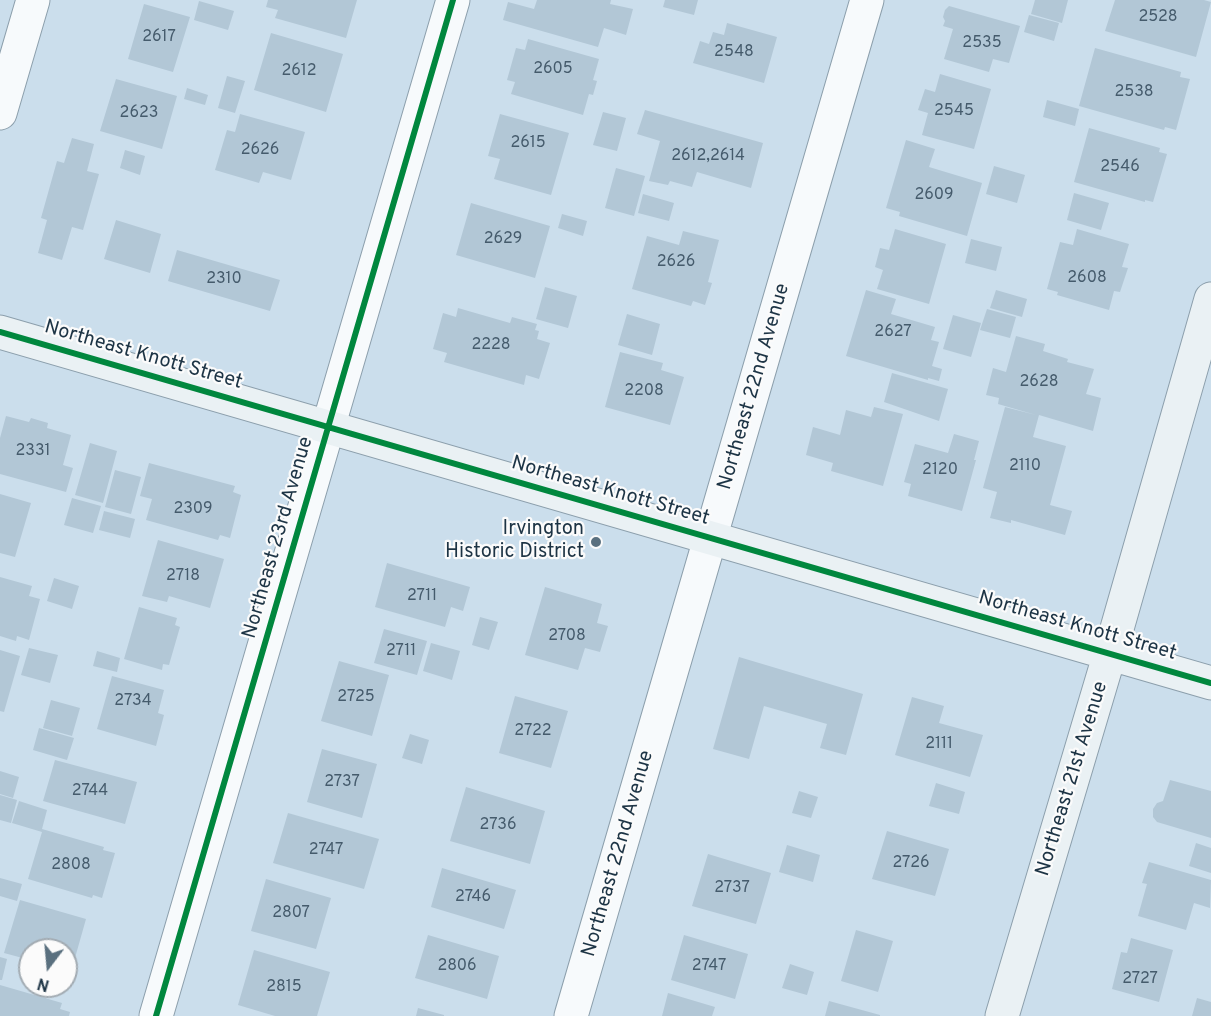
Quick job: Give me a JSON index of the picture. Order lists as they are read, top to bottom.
{
  "streets": {
    "street": [
      "Northeast Knott Street",
      "Northeast 22nd Avenue",
      "Northeast 23rd Avenue",
      "Northeast 21st Avenue"
    ]
  },
  "crossings": [
    ["Northeast Knott Street", "Northeast 22nd Avenue"],
    ["Northeast Knott Street", "Northeast 23rd Avenue"],
    ["Northeast Knott Street", "Northeast 21st Avenue"]
  ],
  "places": ["Irvington Historic District"],
  "house_numbers": [
    "2528",
    "2617",
    "2535",
    "2548",
    "2605",
    "2612",
    "2538",
    "2545",
    "2623",
    "2615",
    "2626",
    "2612,2614",
    "2546",
    "2609",
    "2629",
    "2626",
    "2608",
    "2310",
    "2627",
    "2228",
    "2628",
    "2208",
    "2331",
    "2110",
    "2120",
    "2309",
    "2718",
    "2711",
    "2708",
    "2711",
    "2725",
    "2734",
    "2722",
    "2111",
    "2737",
    "2744",
    "2736",
    "2747",
    "2726",
    "2808",
    "2737",
    "2746",
    "2807",
    "2806",
    "2747",
    "2727",
    "2815"
  ],
  "north": "bottom"
}
